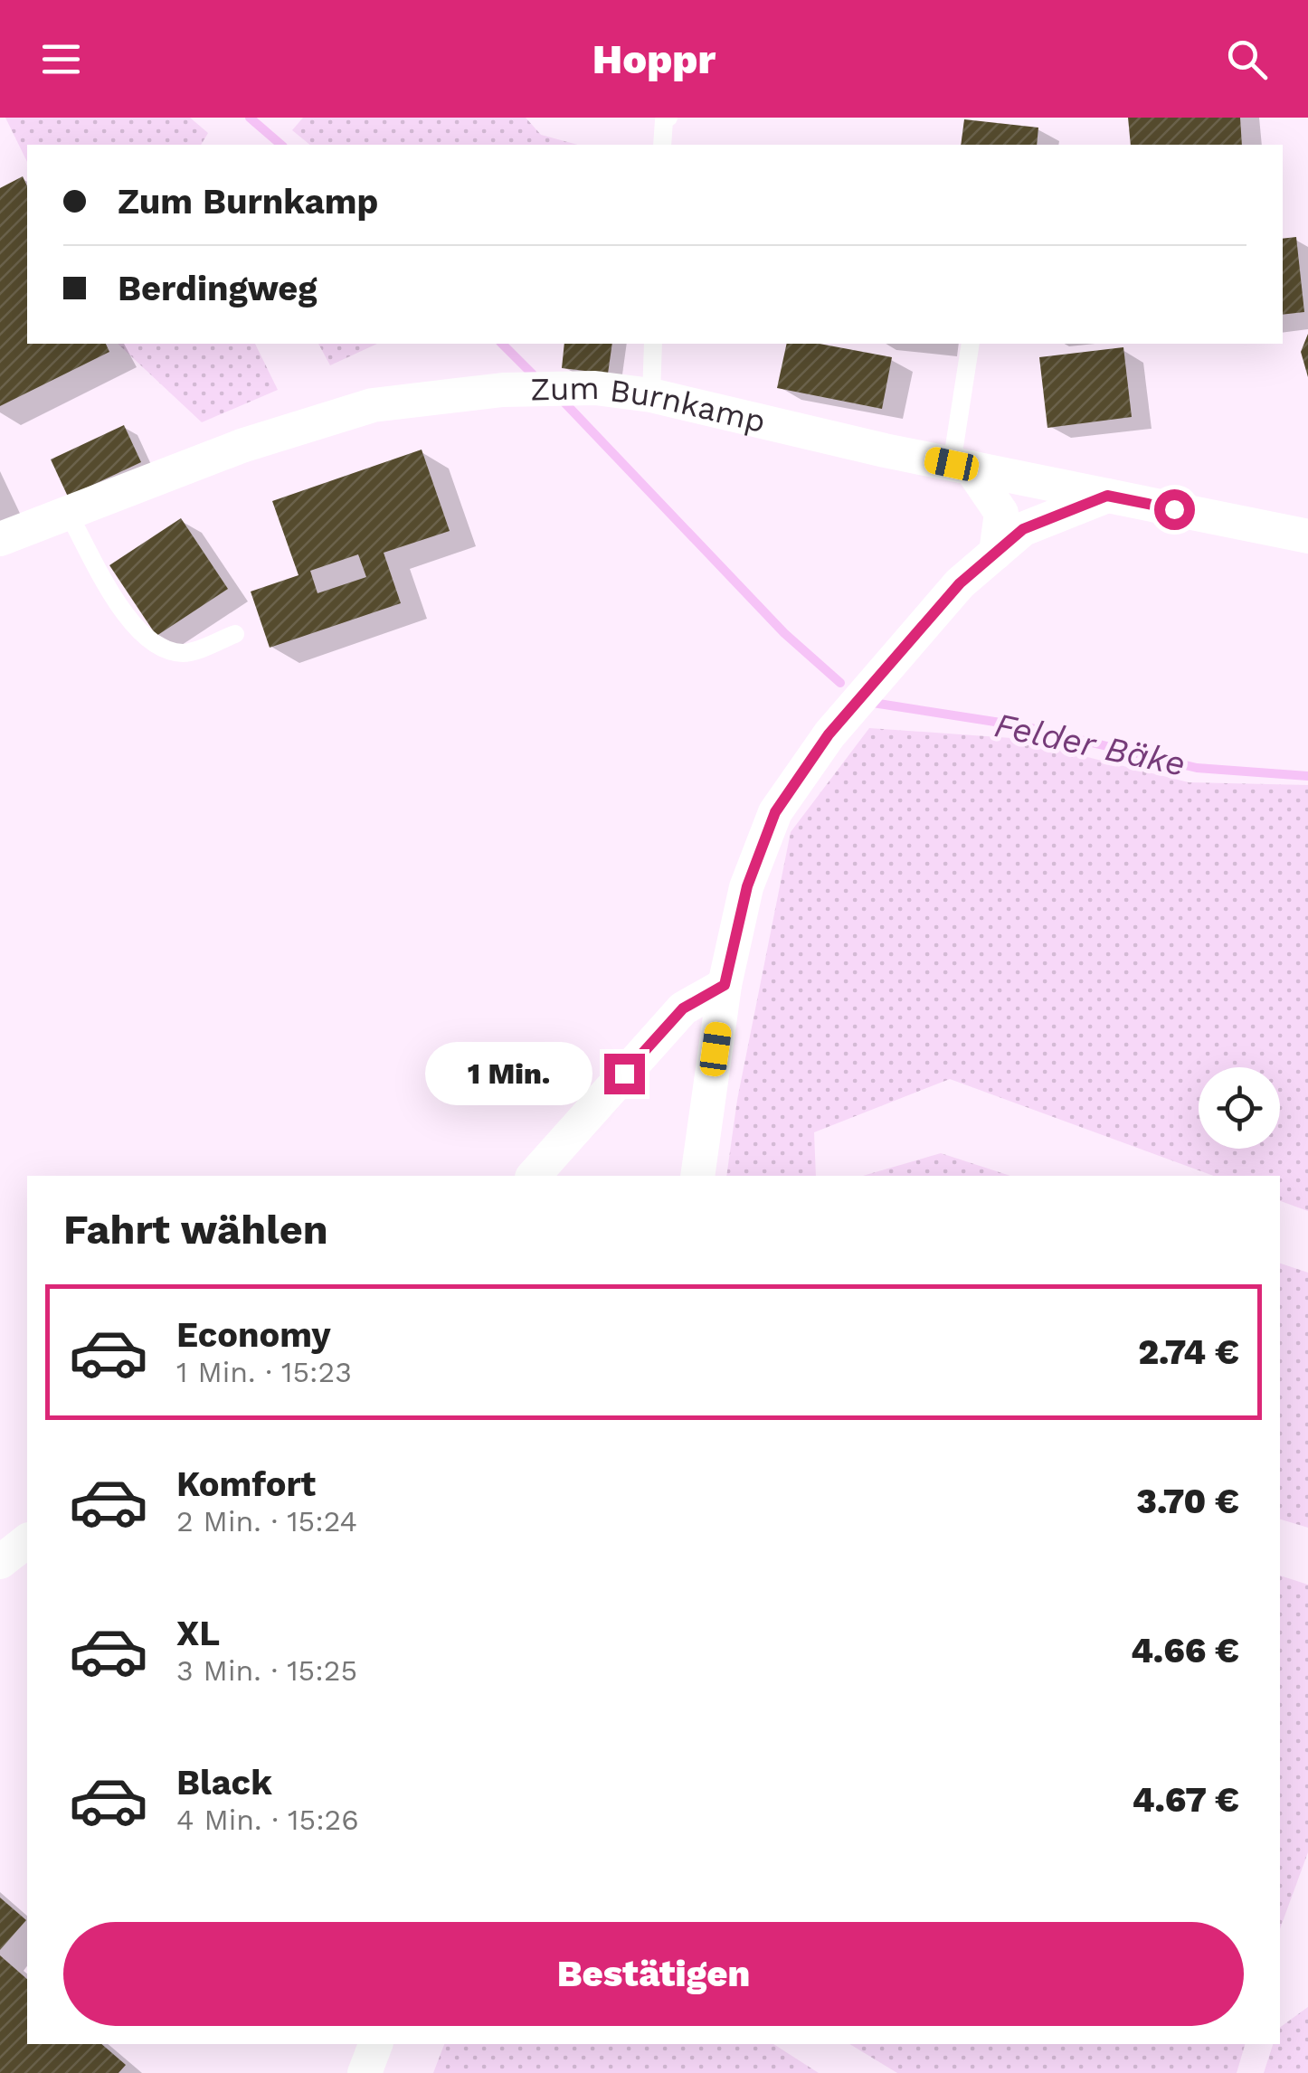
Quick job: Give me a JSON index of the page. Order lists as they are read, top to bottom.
{
  "streets": {
    "street": ["Zum Burnkamp"]
  },
  "water": ["Felder Bäke"],
  "page": {
    "header": "Hoppr",
    "banner": ["Zum Burnkamp", "Berdingweg"],
    "bubble": "1 Min.",
    "heading": "Fahrt wählen",
    "list": [
      {
        "name": "Economy",
        "note": "1 Min. · 15:23",
        "value": "2.74 €"
      },
      {
        "name": "Komfort",
        "note": "2 Min. · 15:24",
        "value": "3.70 €"
      },
      {
        "name": "XL",
        "note": "3 Min. · 15:25",
        "value": "4.66 €"
      },
      {
        "name": "Black",
        "note": "4 Min. · 15:26",
        "value": "4.67 €"
      }
    ],
    "buttons": "Bestätigen"
  }
}
